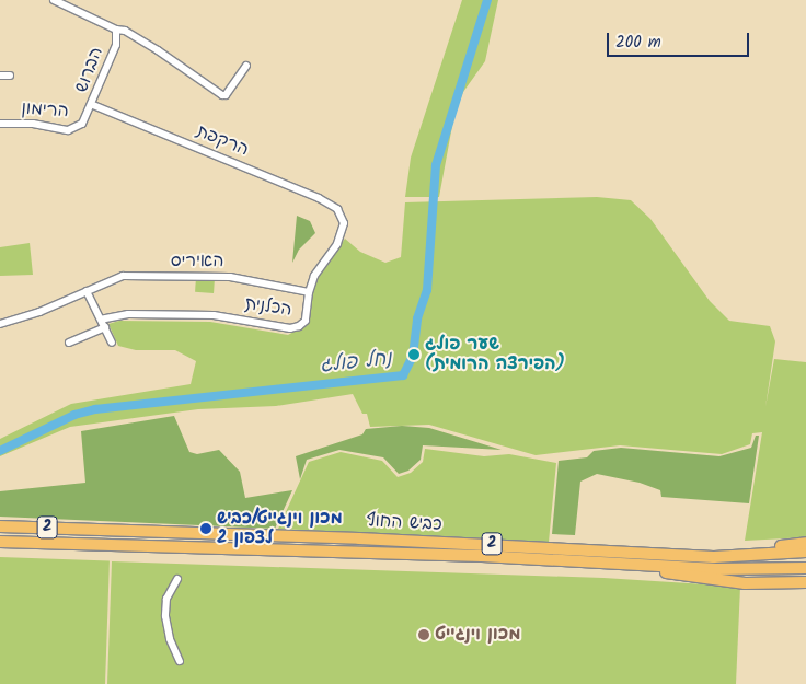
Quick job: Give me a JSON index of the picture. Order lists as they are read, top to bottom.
{
  "streets": {
    "highway": ["כביש החוף", "2"],
    "street": [
      "הברוש",
      "הרימון",
      "הרקפת",
      "האיריס",
      "הכלנית"
    ]
  },
  "crossings": [
    ["הברוש", "הרימון"],
    ["הברוש", "הרקפת"],
    ["הרקפת", "הכלנית"],
    ["האיריס", "הכלנית"]
  ],
  "water": ["נחל פולג"],
  "places": ["שער פולג (הפירצה הרומית)", "מכון וינגייט/כביש 2 לצפון", "מכון וינגייט"],
  "scale_bar": "200 m"
}
